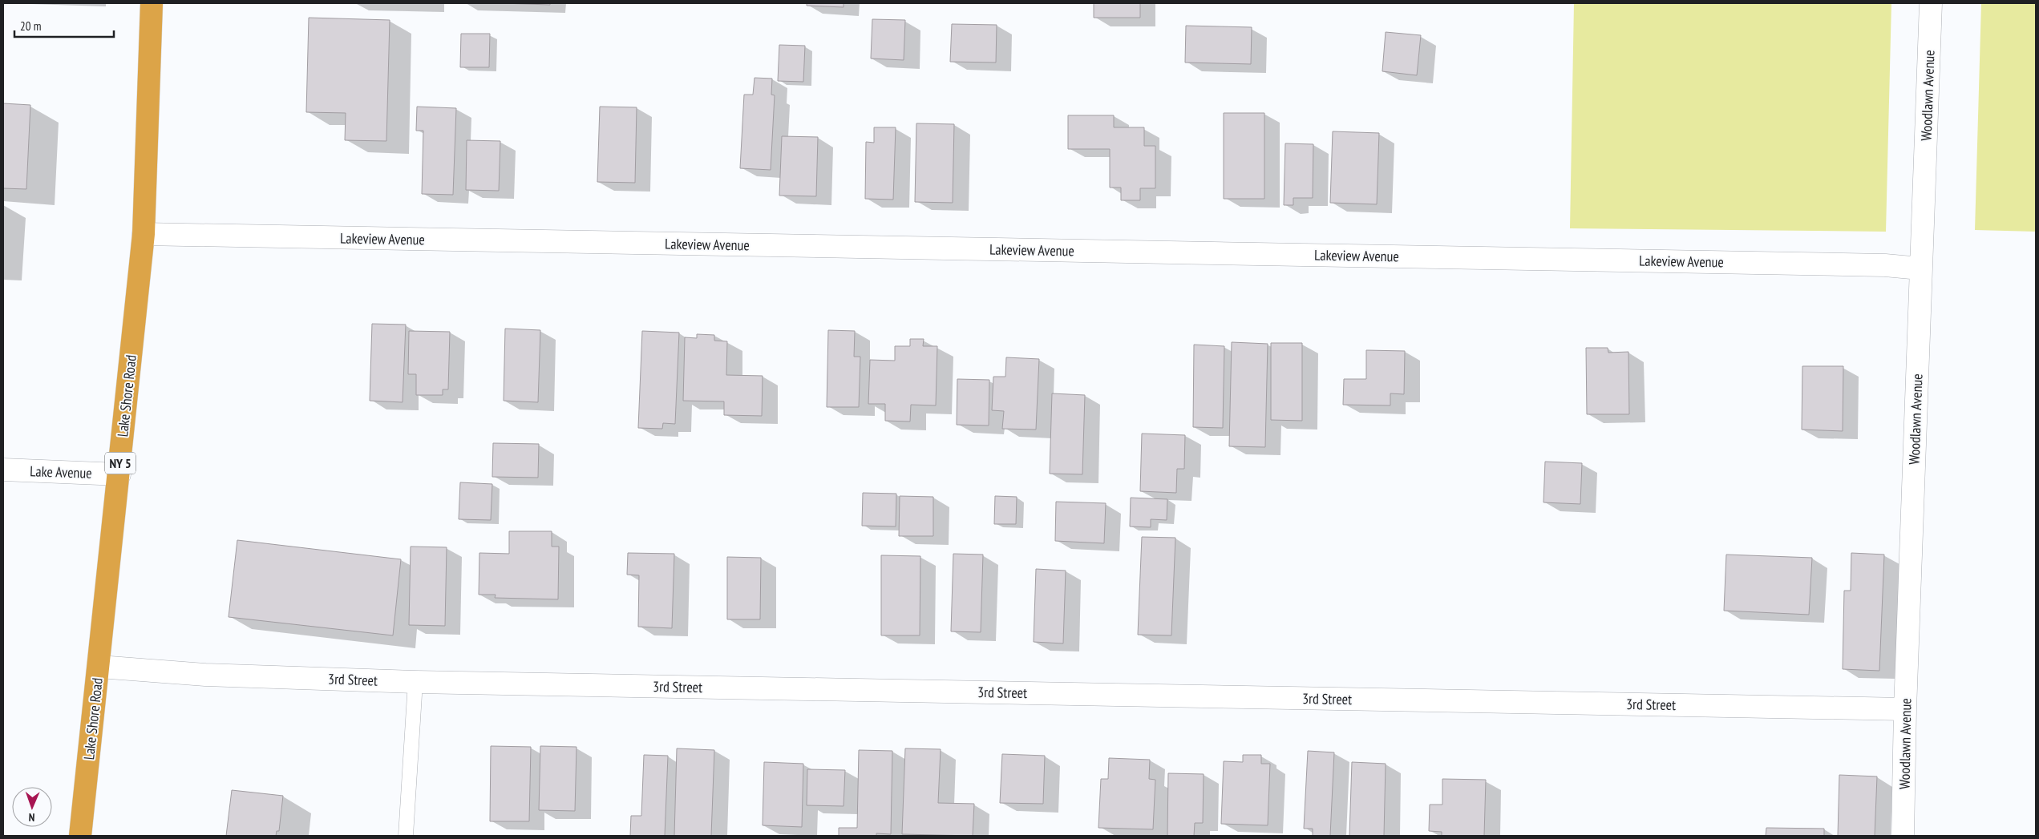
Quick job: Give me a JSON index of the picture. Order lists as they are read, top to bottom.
{
  "streets": {
    "highway": ["Lake Shore Road", "NY 5"],
    "street": [
      "Woodlawn Avenue",
      "Lakeview Avenue",
      "Lake Avenue",
      "3rd Street"
    ]
  },
  "crossings": [
    ["Woodlawn Avenue", "Lakeview Avenue"],
    ["Woodlawn Avenue", "3rd Street"],
    ["Lakeview Avenue", "Lake Shore Road"],
    ["Lake Shore Road", "Lake Avenue"],
    ["Lake Shore Road", "3rd Street"]
  ],
  "scale_bar": "20 m",
  "north": "bottom"
}
